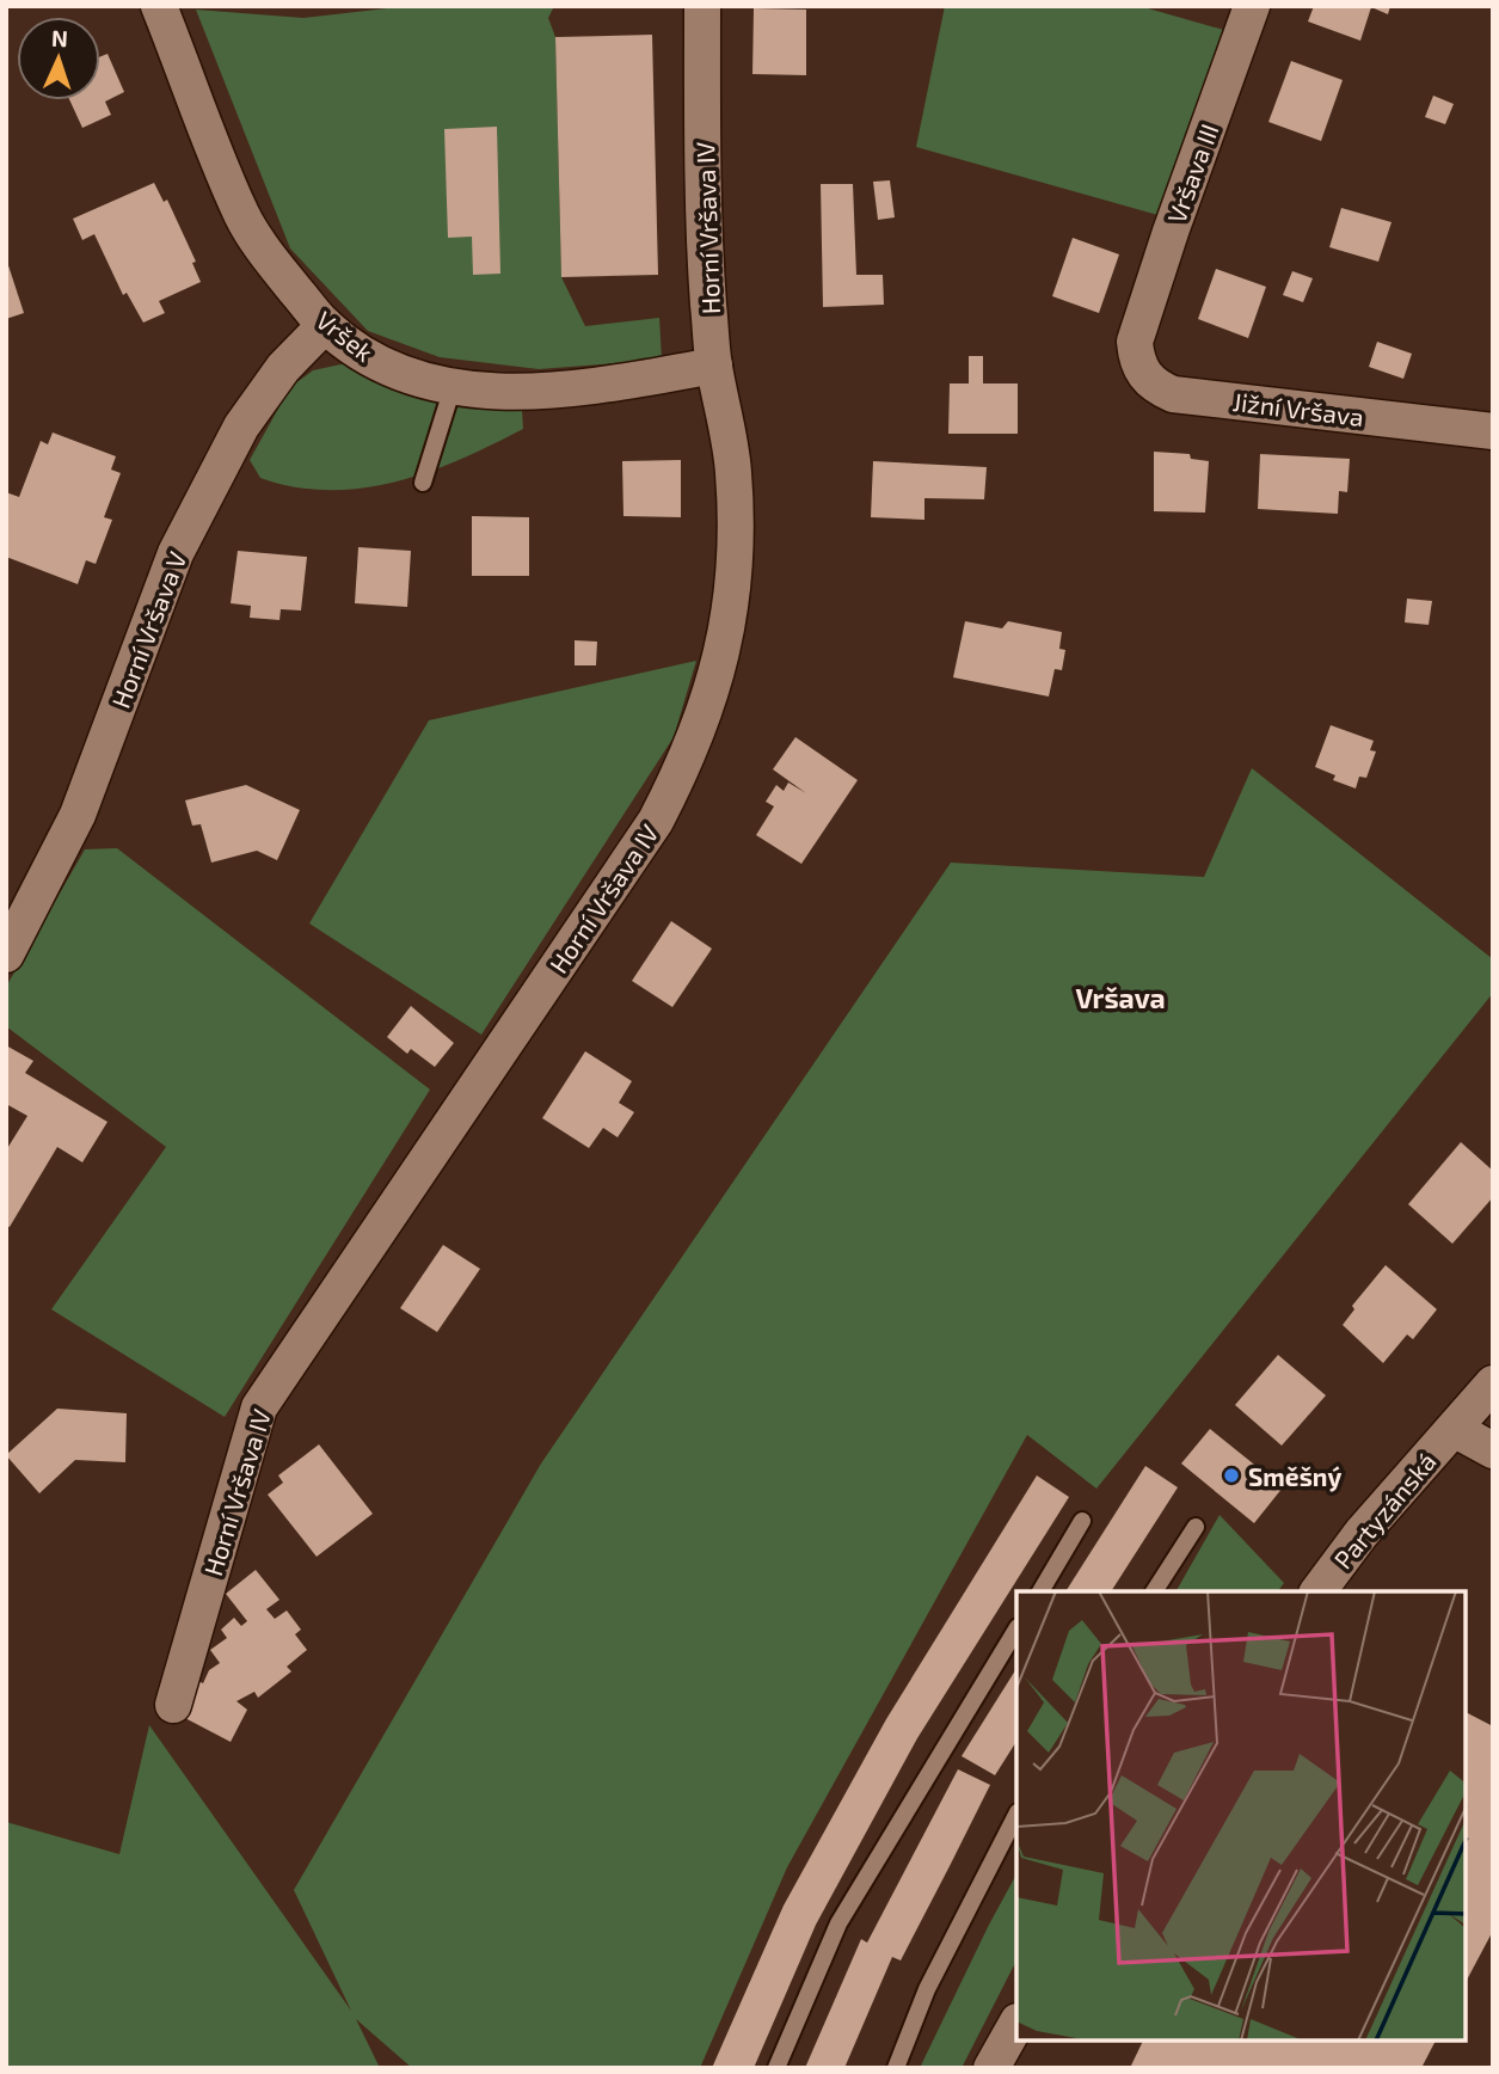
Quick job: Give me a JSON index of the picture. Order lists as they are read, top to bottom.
{
  "streets": {
    "street": [
      "Vršava III",
      "Horní Vršava IV",
      "Vršek",
      "Jižní Vršava",
      "Horní Vršava V",
      "Partyzánská"
    ]
  },
  "crossings": [
    ["Vršava III", "Jižní Vršava"],
    ["Horní Vršava IV", "Vršek"],
    ["Vršek", "Horní Vršava V"]
  ],
  "districts": ["Vršava"],
  "places": ["Směšný"],
  "north": "top"
}
